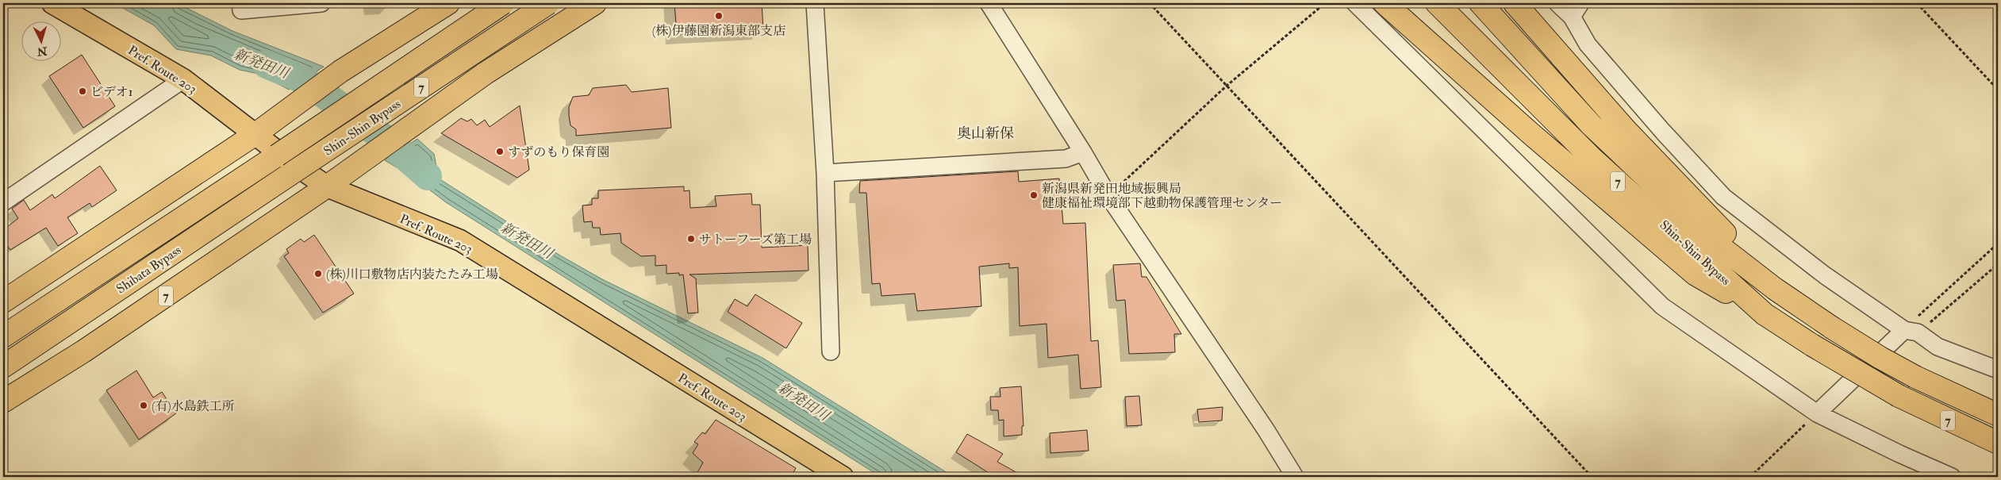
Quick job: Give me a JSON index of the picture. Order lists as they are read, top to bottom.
{
  "streets": {
    "highway": ["7", "Shin-Shin Bypass", "Shibata Bypass"],
    "main road": ["Pref. Route 203"]
  },
  "crossings": [
    ["Pref. Route 203", "7"],
    ["7", "Shin-Shin Bypass"],
    ["Shin-Shin Bypass", "Shibata Bypass"]
  ],
  "districts": ["奥山新保"],
  "water": ["新発田川"],
  "places": [
    "(株)伊藤園新潟東部支店",
    "ビデオ1",
    "すずのもり保育園",
    "新潟県新発田地域振興局 健康福祉環境部下越動物保護管理センター",
    "サトーフーズ第工場",
    "(株)川口敷物店内装たたみ工場",
    "(有)水島鉄工所"
  ],
  "north": "bottom"
}
